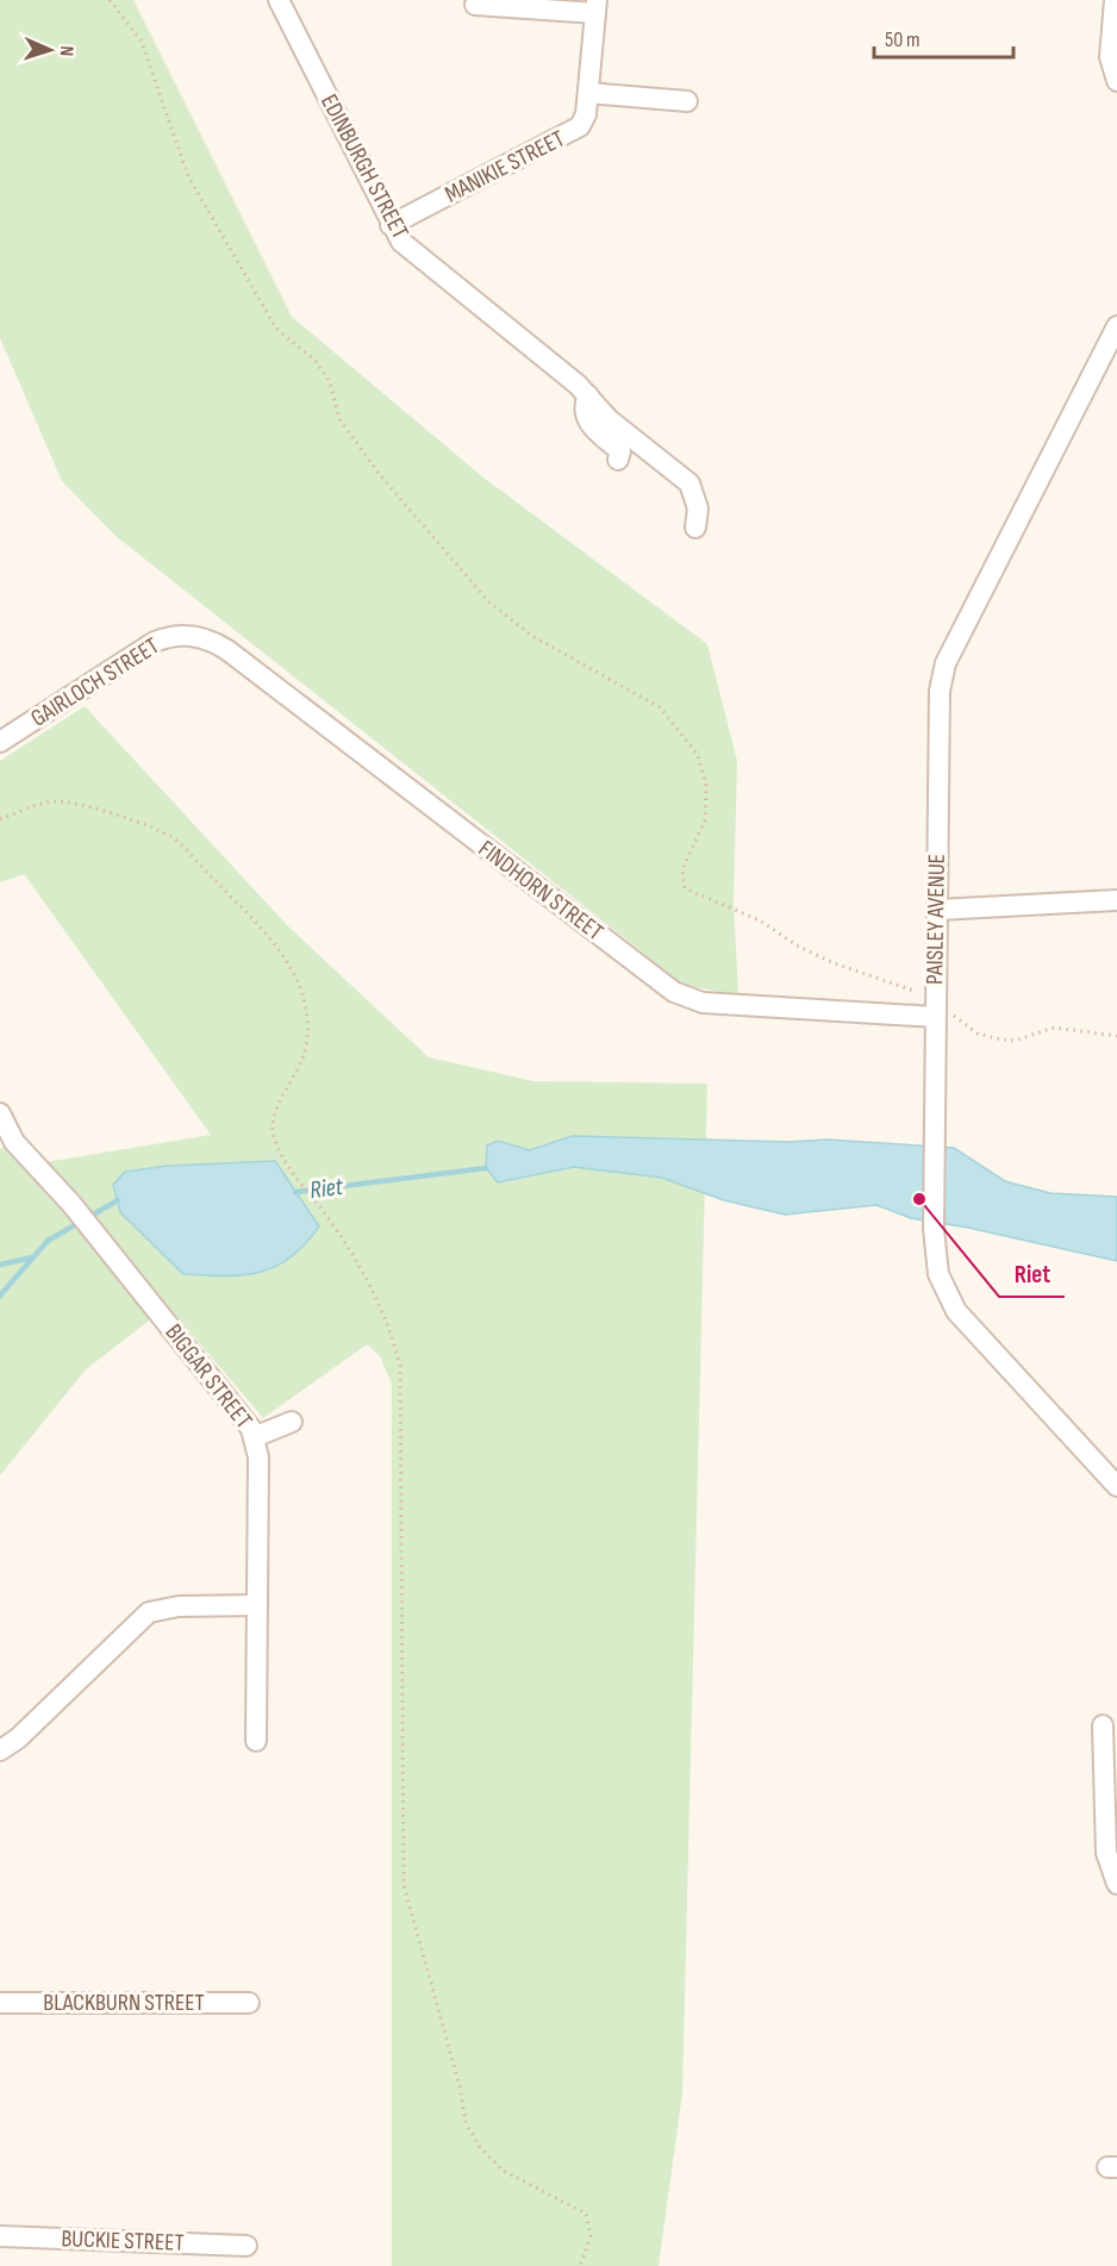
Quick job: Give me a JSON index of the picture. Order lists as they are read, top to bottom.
{
  "streets": {
    "street": [
      "EDINBURGH STREET",
      "MANIKIE STREET",
      "GAIRLOCH STREET",
      "FINDHORN STREET",
      "PAISLEY AVENUE",
      "BIGGAR STREET",
      "BLACKBURN STREET",
      "BUCKIE STREET"
    ]
  },
  "crossings": [
    ["EDINBURGH STREET", "MANIKIE STREET"],
    ["GAIRLOCH STREET", "FINDHORN STREET"],
    ["FINDHORN STREET", "PAISLEY AVENUE"]
  ],
  "water": ["Riet"],
  "places": ["Riet"],
  "scale_bar": "50 m",
  "north": "right"
}
